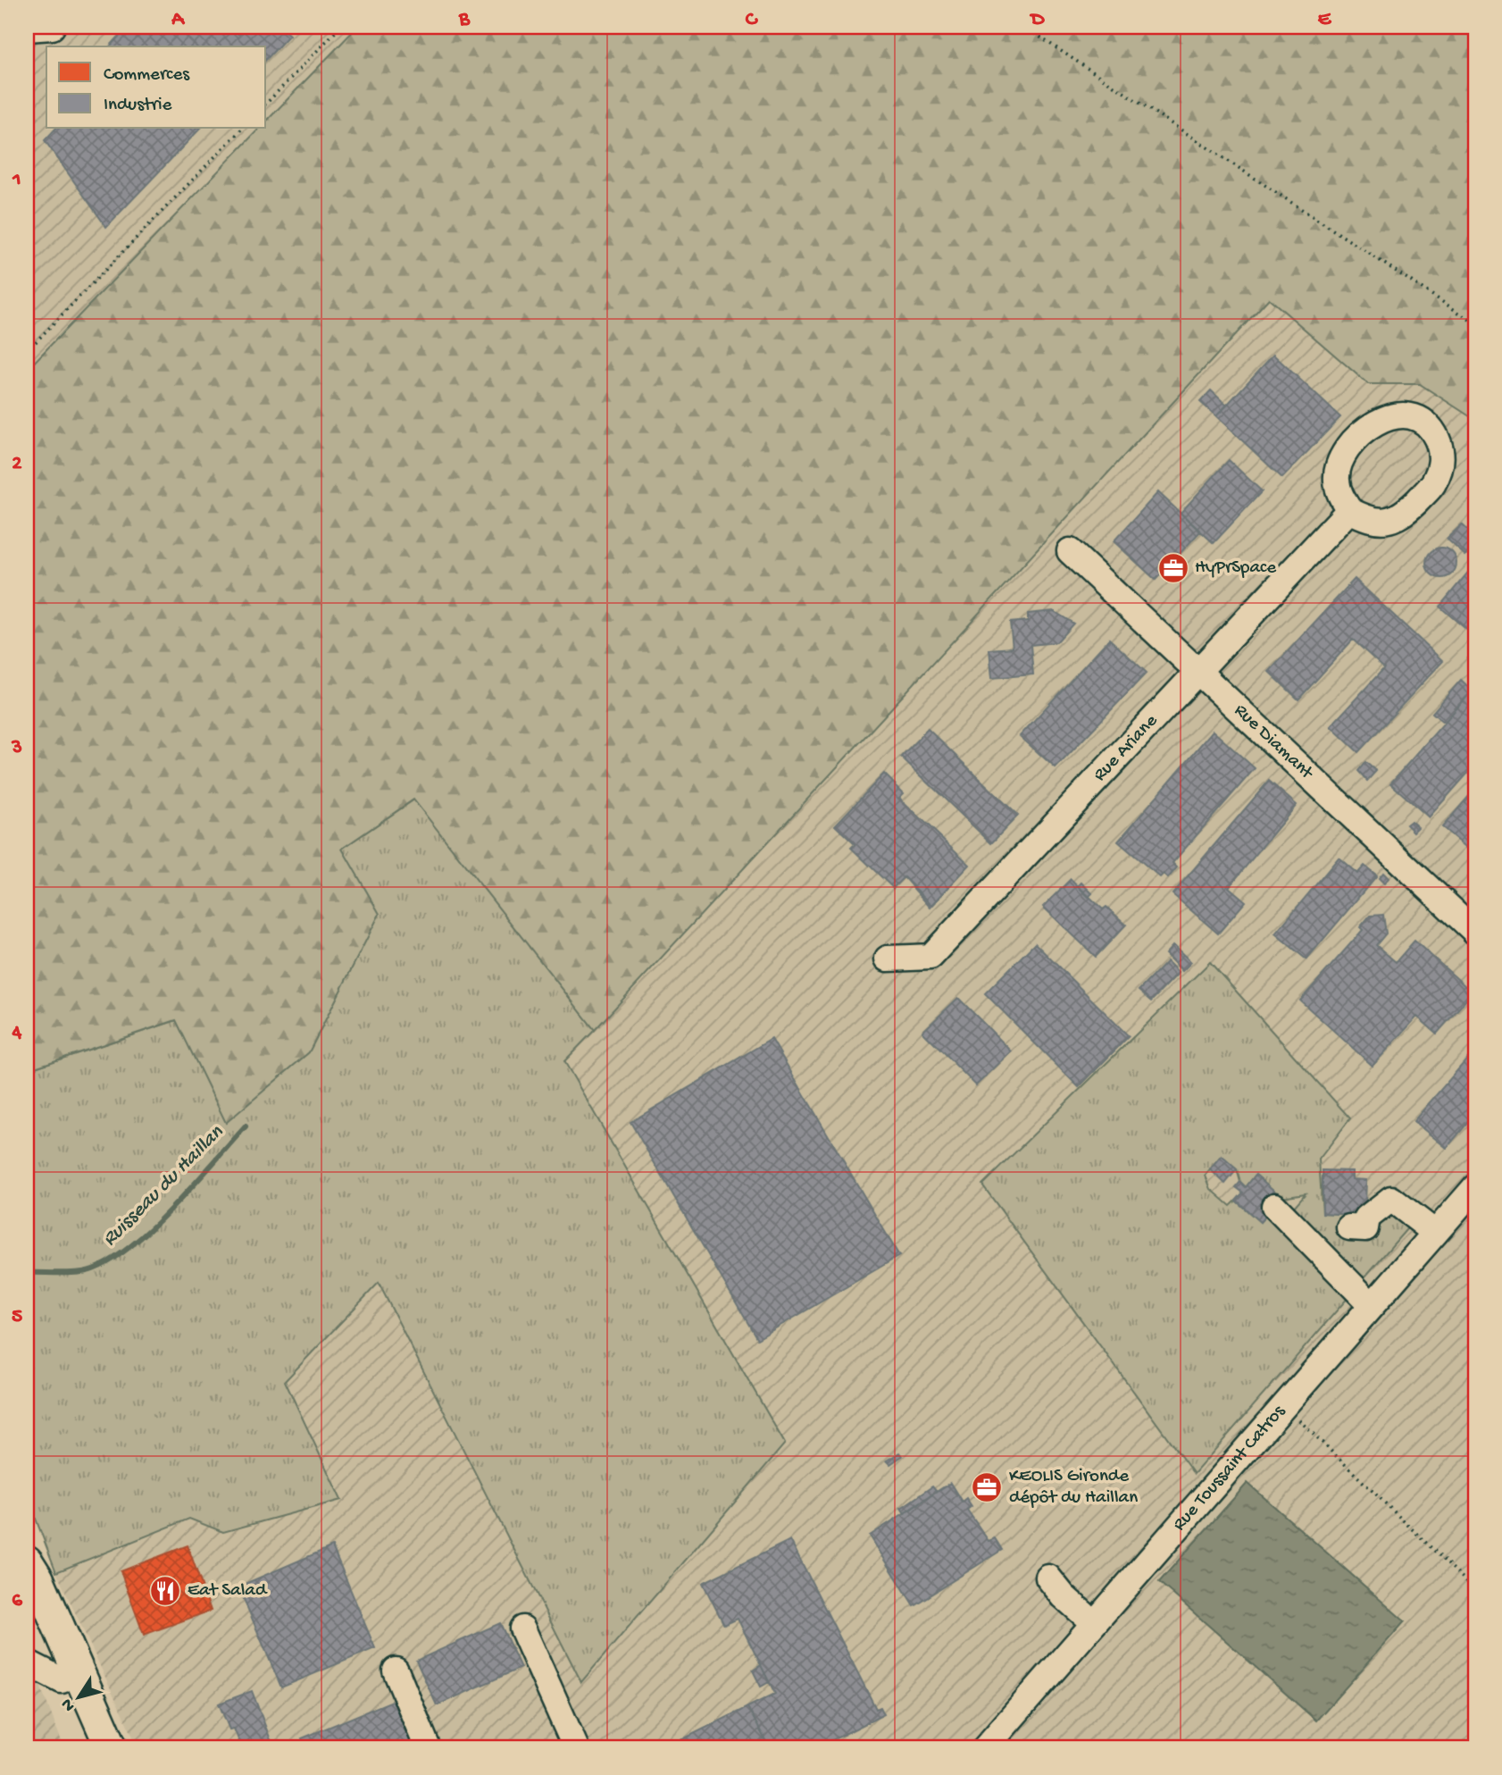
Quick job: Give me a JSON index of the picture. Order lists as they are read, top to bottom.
{
  "streets": {
    "street": ["Rue Diamant", "Rue Ariane", "Rue Toussaint Catros"]
  },
  "crossings": [
    ["Rue Diamant", "Rue Ariane"]
  ],
  "water": ["Ruisseau du Haillan"],
  "places": {
    "office": ["HyPrSpace", "KEOLIS Gironde dépôt du Haillan"],
    "restaurant": ["Eat Salad"]
  },
  "legend": ["Commerces", "Industrie"],
  "north": "bottom left",
  "grid": {
    "columns": [
      "A",
      "B",
      "C",
      "D",
      "E"
    ],
    "rows": [
      "1",
      "2",
      "3",
      "4",
      "5",
      "6"
    ]
  }
}
